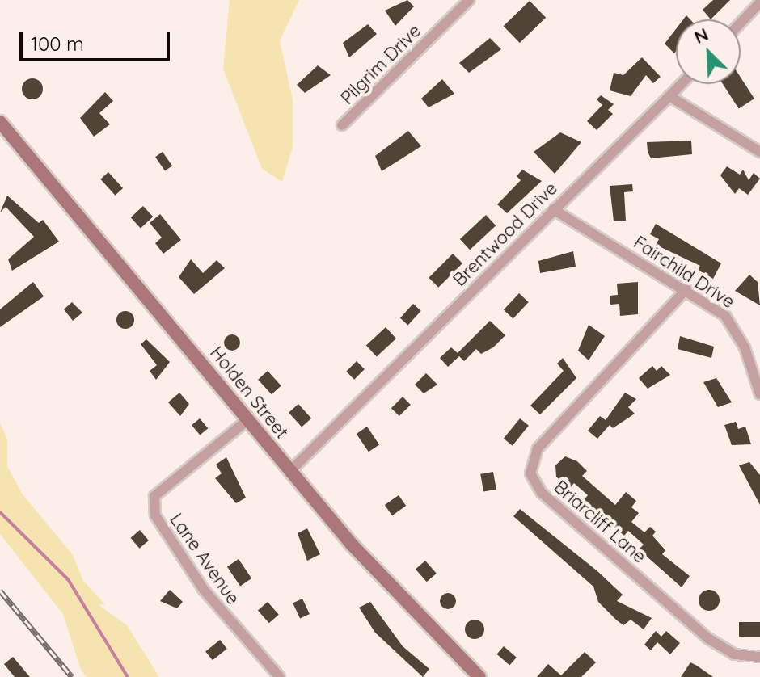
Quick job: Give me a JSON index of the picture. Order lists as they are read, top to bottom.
{
  "streets": {
    "main road": ["Holden Street"],
    "street": [
      "Pilgrim Drive",
      "Brentwood Drive",
      "Fairchild Drive",
      "Briarcliff Lane",
      "Lane Avenue"
    ]
  },
  "crossings": [
    ["Brentwood Drive", "Fairchild Drive"],
    ["Brentwood Drive", "Holden Street"],
    ["Fairchild Drive", "Briarcliff Lane"],
    ["Holden Street", "Lane Avenue"]
  ],
  "scale_bar": "100 m",
  "north": "top left"
}
